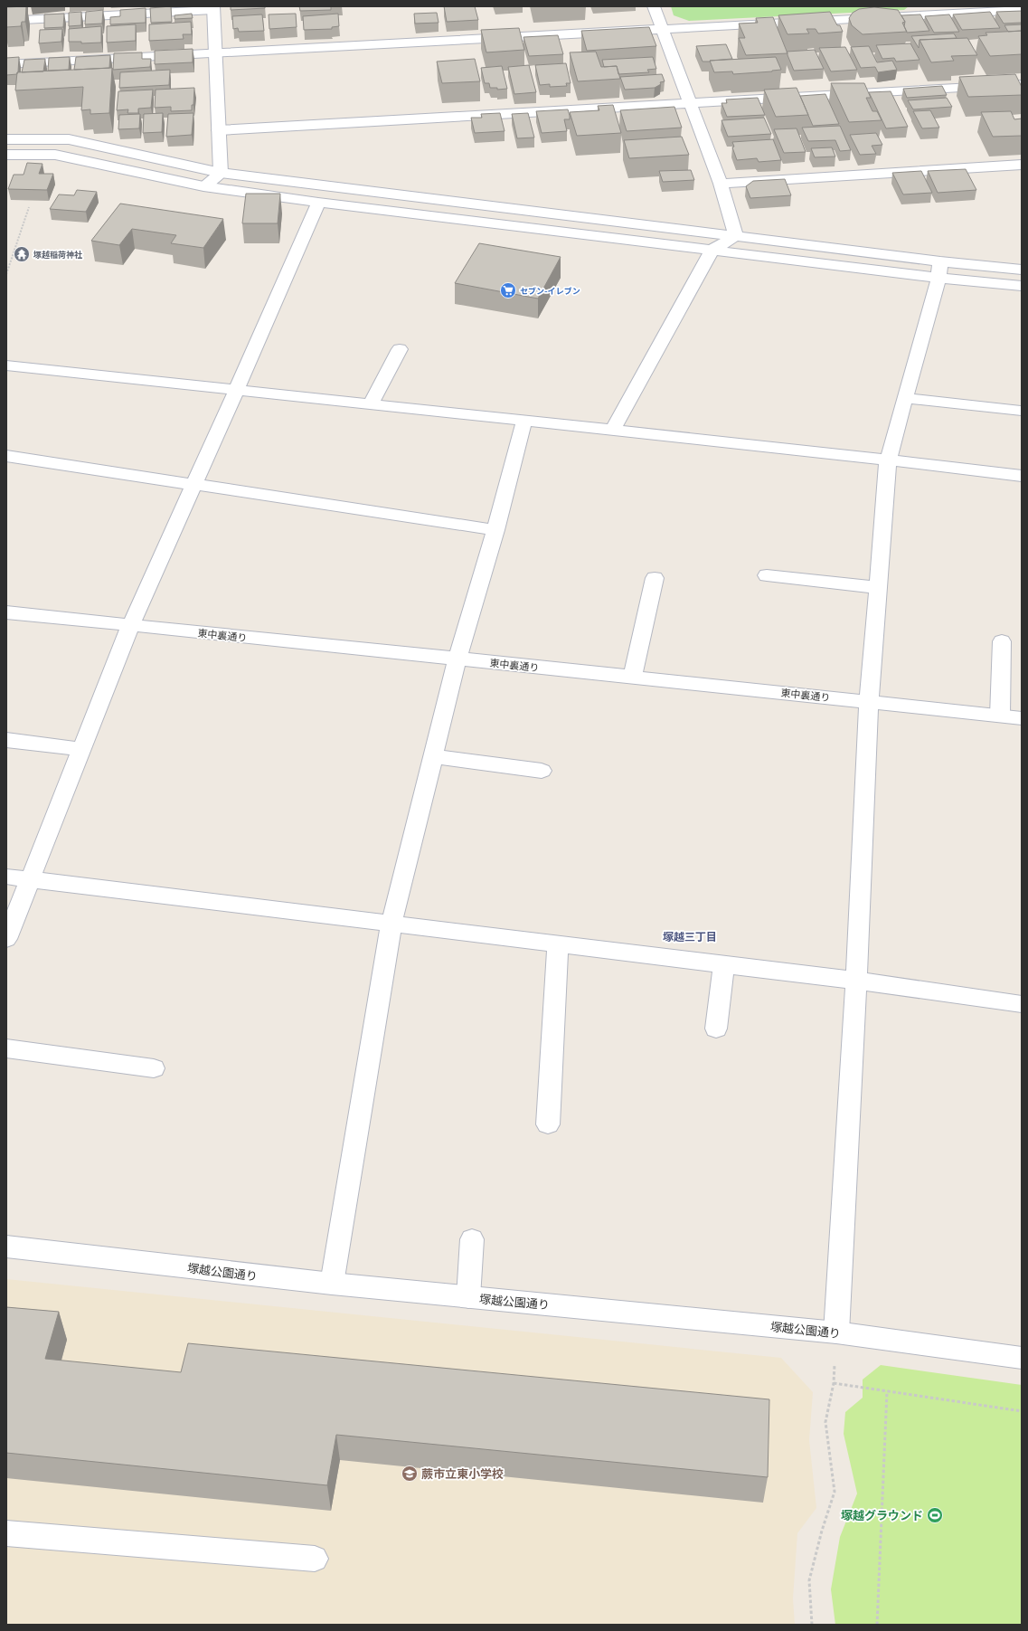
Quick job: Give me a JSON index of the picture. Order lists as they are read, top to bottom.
{
  "streets": {
    "street": ["東中裏通り", "塚越公園通り"]
  },
  "districts": ["塚越三丁目"],
  "places": {
    "temple": ["塚越稲荷神社"],
    "supermarket": ["セブン-イレブン"],
    "school or university": ["蕨市立東小学校"],
    "sports": ["塚越グラウンド"]
  }
}
